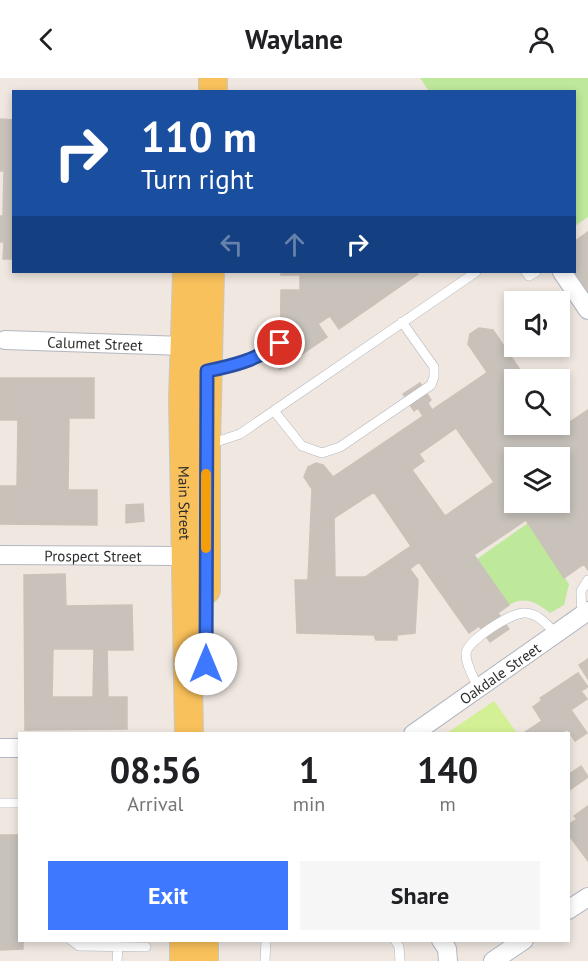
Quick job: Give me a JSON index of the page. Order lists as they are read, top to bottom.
{
  "streets": {
    "main road": ["Main Street"],
    "street": ["Calumet Street", "Prospect Street", "Oakdale Street"]
  },
  "crossings": [
    ["Calumet Street", "Main Street"],
    ["Main Street", "Prospect Street"]
  ],
  "page": {
    "header": "Waylane",
    "turn": ["110 m", "Turn right"],
    "eta": [
      "08:56",
      "Arrival",
      "1",
      "min",
      "140",
      "m"
    ],
    "buttons": ["Exit", "Share"]
  }
}
